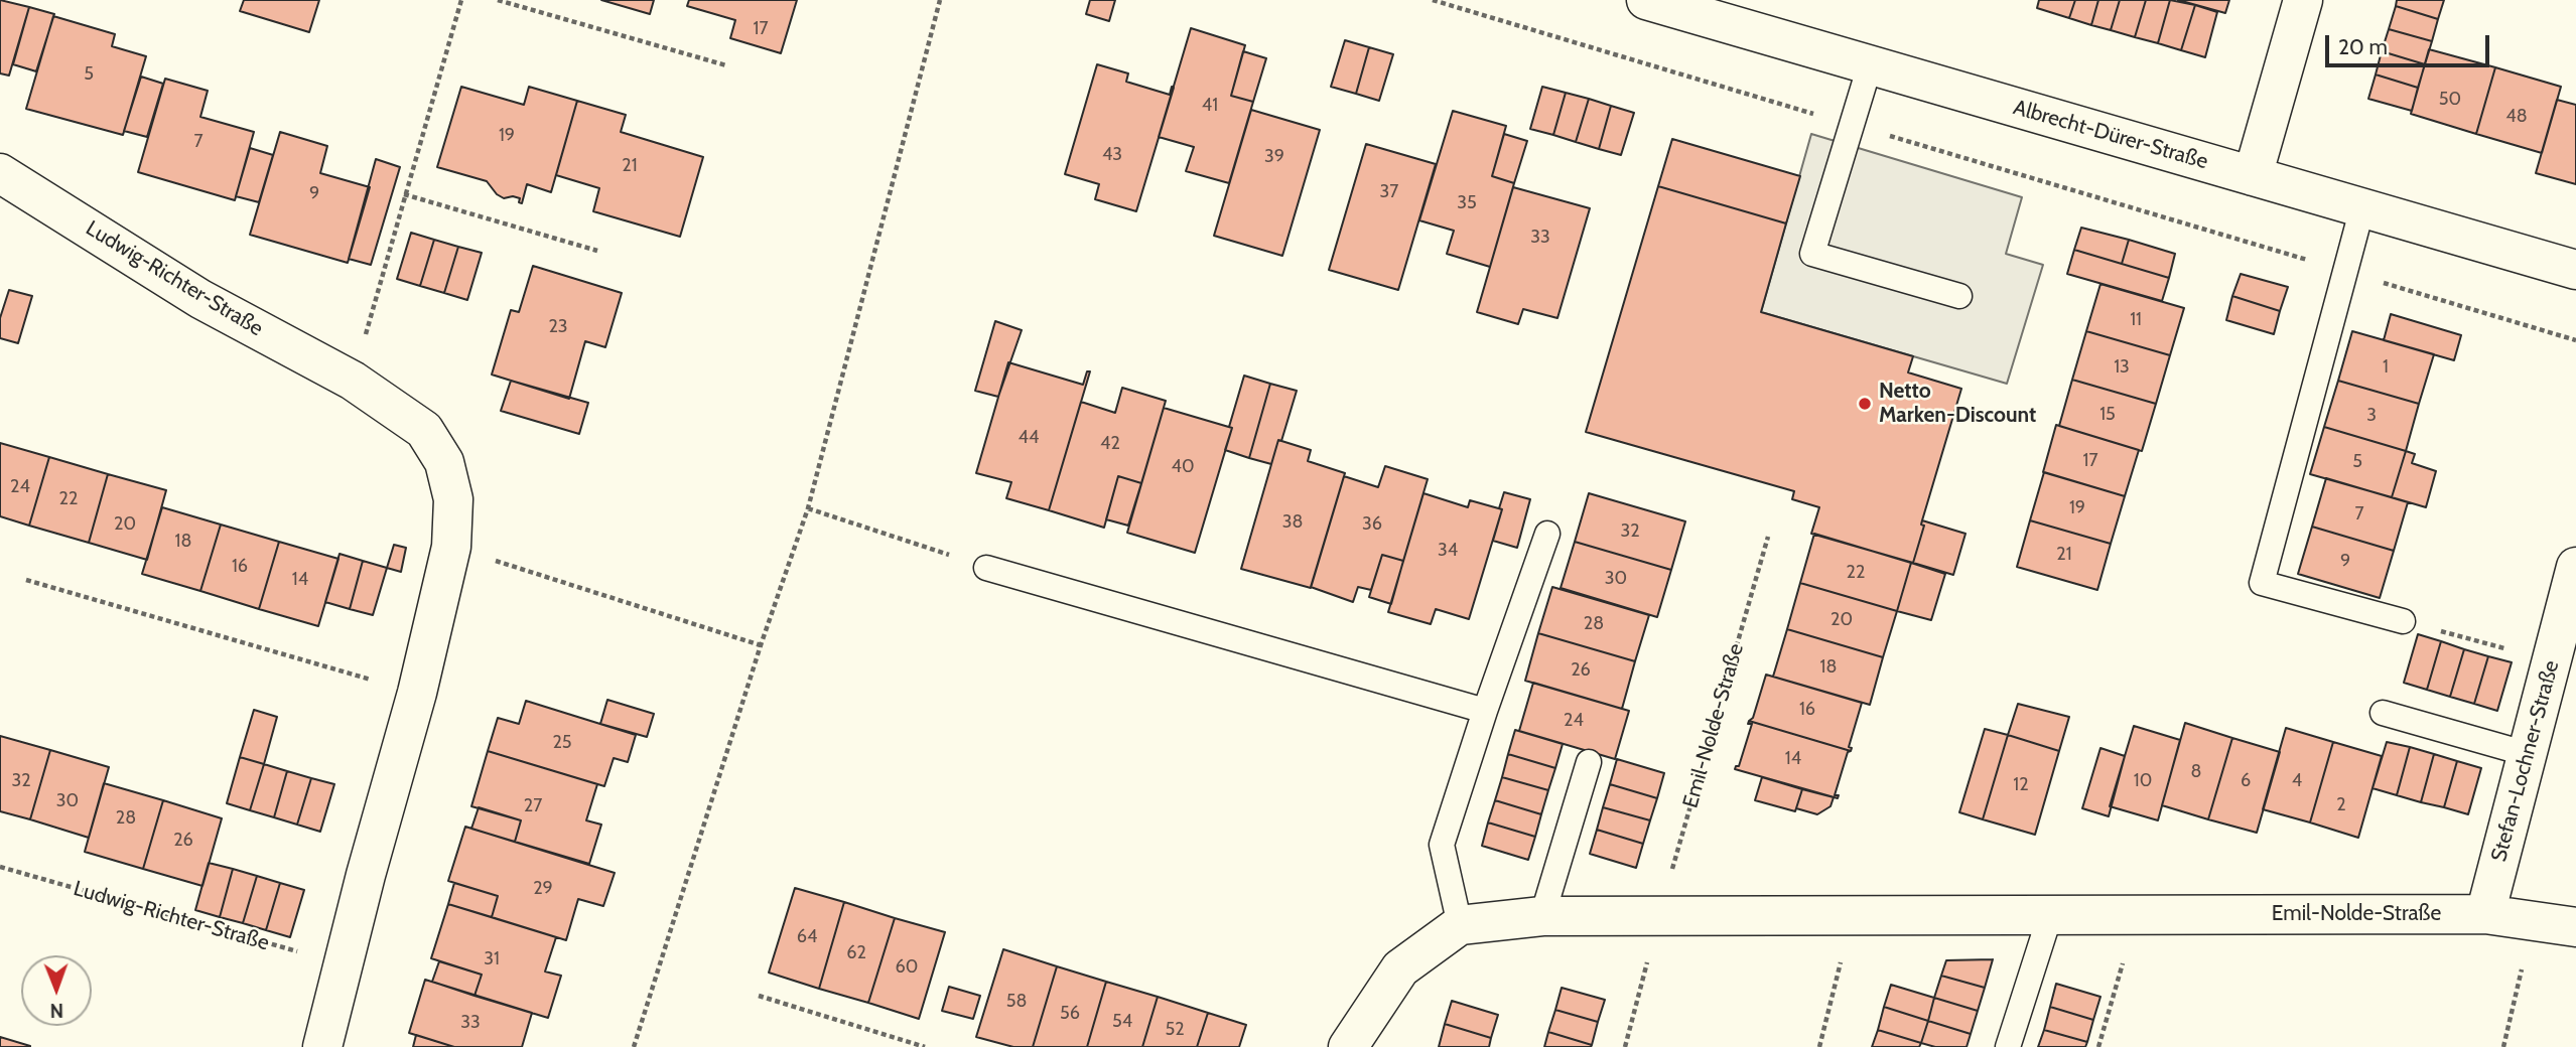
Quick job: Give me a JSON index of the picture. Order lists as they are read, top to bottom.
{
  "streets": {
    "street": [
      "Albrecht-Dürer-Straße",
      "Ludwig-Richter-Straße",
      "Emil-Nolde-Straße",
      "Stefan-Lochner-Straße"
    ]
  },
  "crossings": [
    ["Emil-Nolde-Straße", "Stefan-Lochner-Straße"]
  ],
  "places": ["Netto Marken-Discount"],
  "house_numbers": [
    "17",
    "5",
    "50",
    "41",
    "48",
    "19",
    "7",
    "43",
    "39",
    "21",
    "37",
    "9",
    "35",
    "33",
    "11",
    "23",
    "13",
    "1",
    "15",
    "3",
    "44",
    "42",
    "17",
    "5",
    "40",
    "24",
    "22",
    "19",
    "7",
    "38",
    "20",
    "36",
    "32",
    "18",
    "34",
    "21",
    "9",
    "16",
    "22",
    "30",
    "14",
    "20",
    "28",
    "18",
    "26",
    "16",
    "24",
    "25",
    "14",
    "8",
    "32",
    "10",
    "6",
    "4",
    "12",
    "30",
    "2",
    "27",
    "28",
    "26",
    "29",
    "64",
    "62",
    "31",
    "60",
    "58",
    "56",
    "54",
    "33",
    "52"
  ],
  "scale_bar": "20 m",
  "north": "bottom"
}
